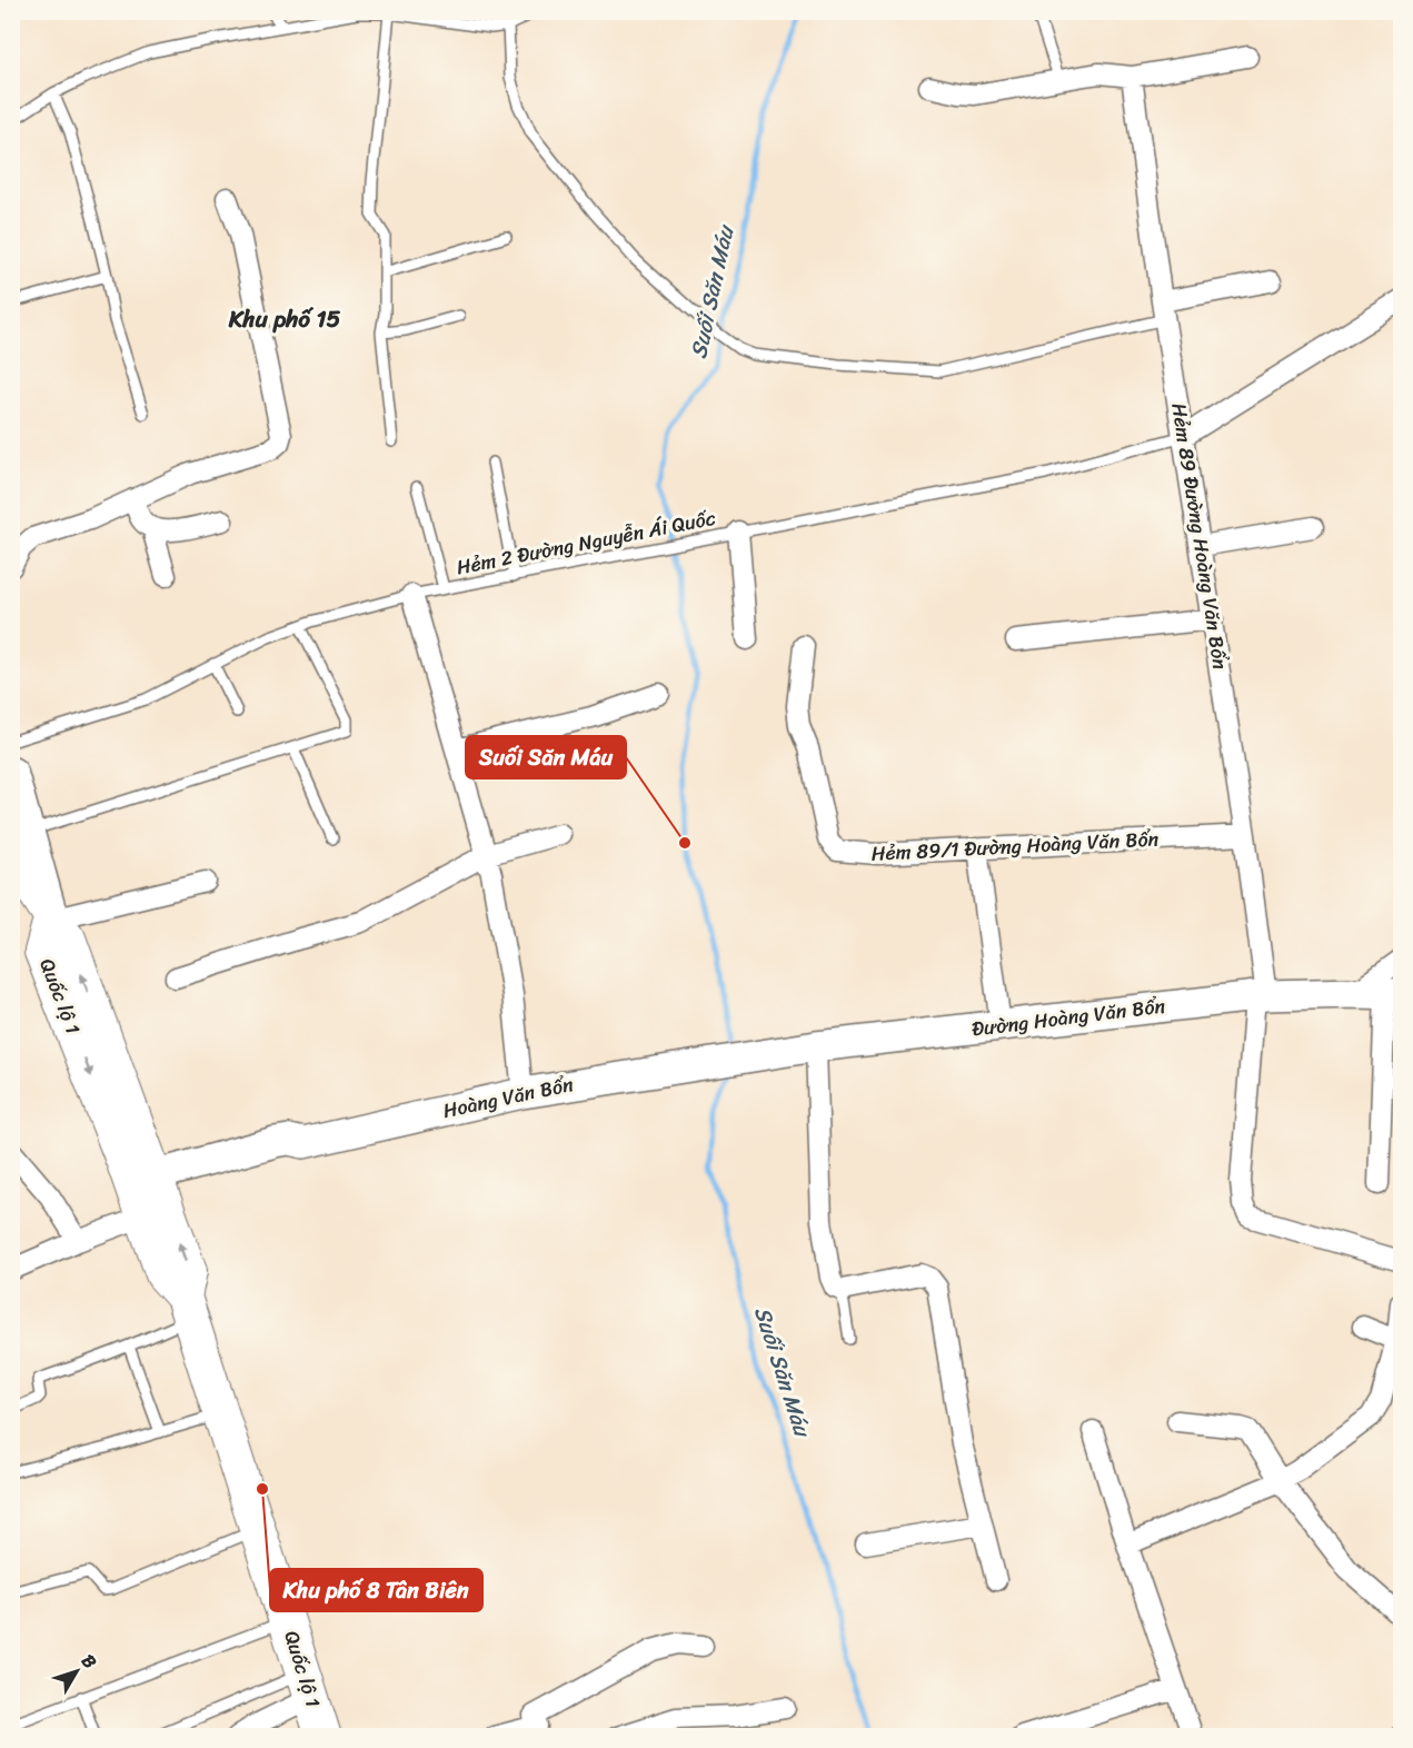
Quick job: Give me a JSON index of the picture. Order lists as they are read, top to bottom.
{
  "streets": {
    "highway": ["Quốc lộ 1"],
    "main road": ["Đường Hoàng Văn Bổn", "Hoàng Văn Bổn"],
    "street": ["Hẻm 89 Đường Hoàng Văn Bổn", "Hẻm 89/1 Đường Hoàng Văn Bổn"],
    "lane": ["Hẻm 2 Đường Nguyễn Ái Quốc"]
  },
  "crossings": [
    ["Hẻm 89 Đường Hoàng Văn Bổn", "Hẻm 2 Đường Nguyễn Ái Quốc"],
    ["Hẻm 89 Đường Hoàng Văn Bổn", "Hẻm 89/1 Đường Hoàng Văn Bổn"],
    ["Hẻm 89 Đường Hoàng Văn Bổn", "Đường Hoàng Văn Bổn"],
    ["Quốc lộ 1", "Hoàng Văn Bổn"],
    ["Đường Hoàng Văn Bổn", "Hoàng Văn Bổn"]
  ],
  "districts": ["Khu phố 15"],
  "water": ["Suối Săn Máu"],
  "places": ["Suối Săn Máu", "Khu phố 8 Tân Biên"],
  "north": "top right"
}
